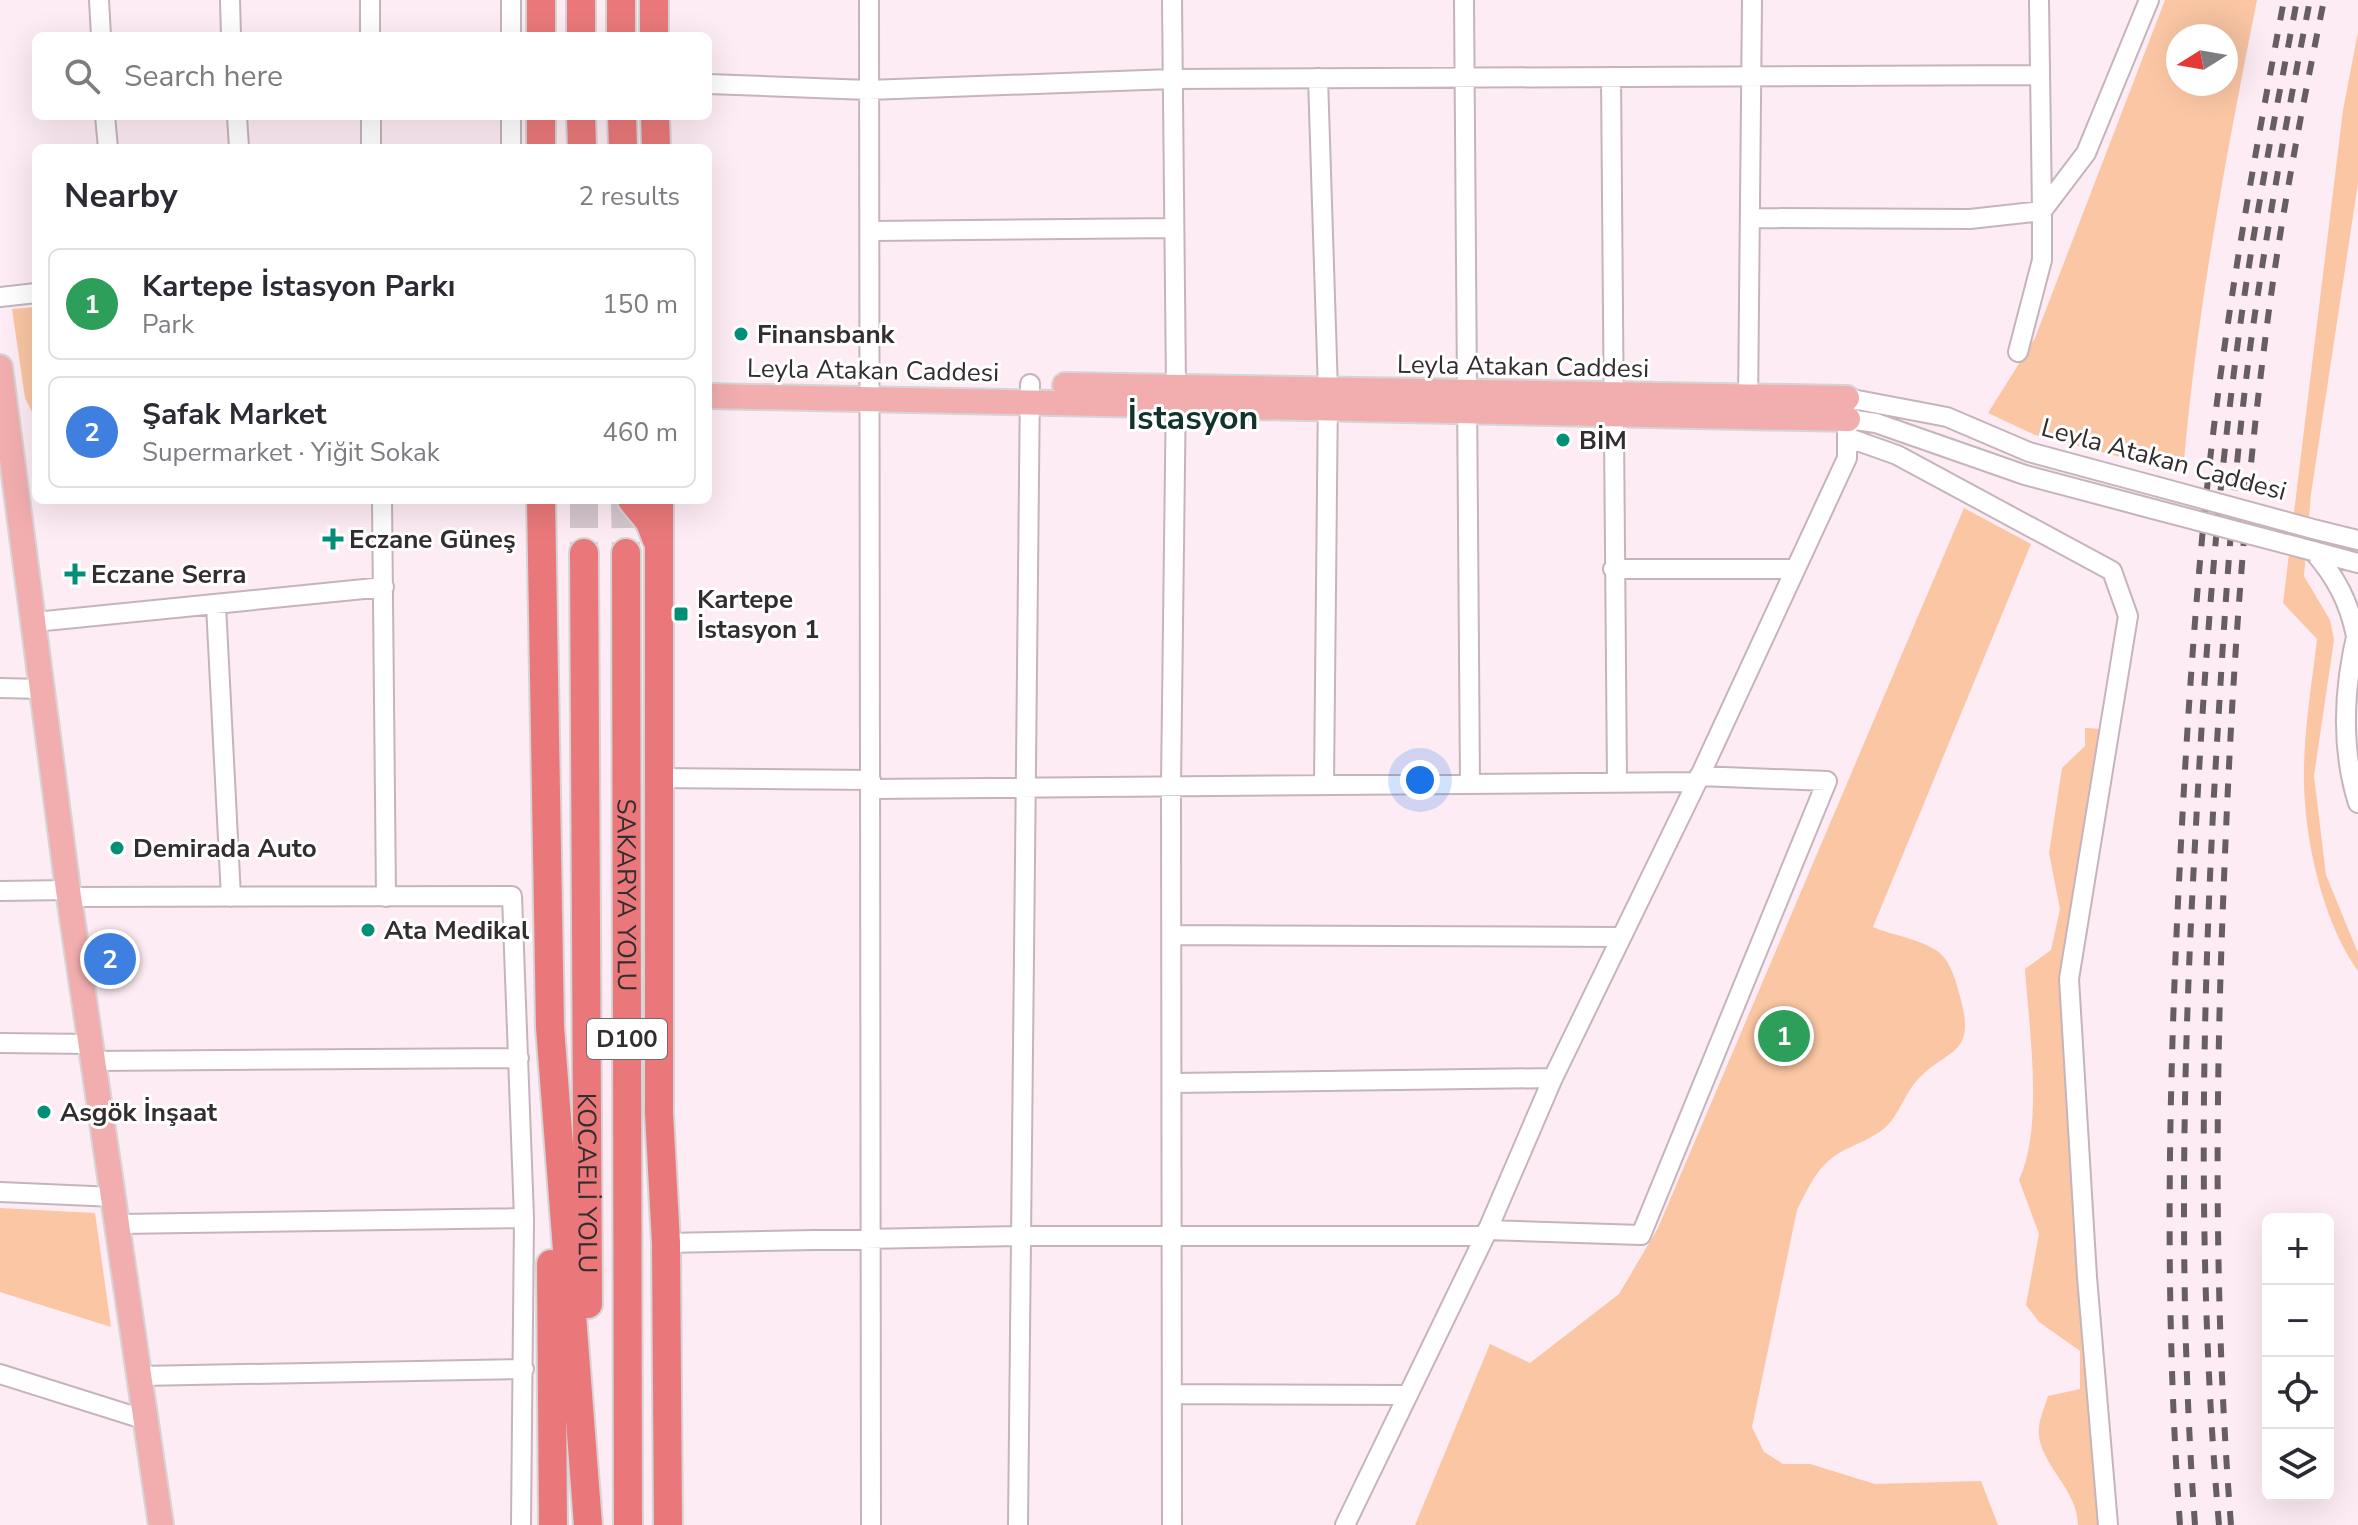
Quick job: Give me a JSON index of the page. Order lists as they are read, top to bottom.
{
  "streets": {
    "highway": ["SAKARYA YOLU", "D100", "KOCAELİ YOLU"],
    "main road": ["Leyla Atakan Caddesi"]
  },
  "districts": ["İstasyon"],
  "places": {
    "other": [
      "Finansbank",
      "BİM",
      "Demirada Auto",
      "Ata Medikal",
      "Asgök İnşaat"
    ],
    "health": ["Eczane Güneş", "Eczane Serra"],
    "transit": ["Kartepe İstasyon 1"]
  },
  "north": "left",
  "page": {
    "search": "Search here",
    "heading": ["Nearby", "2 results"],
    "list": [
      {
        "mark": "1",
        "name": "Kartepe İstasyon Parkı",
        "note": "Park",
        "value": "150 m"
      },
      {
        "mark": "2",
        "name": "Şafak Market",
        "note": "Supermarket · Yiğit Sokak",
        "value": "460 m"
      }
    ],
    "pins": ["2", "1"],
    "map_buttons": ["+", "−"]
  }
}
